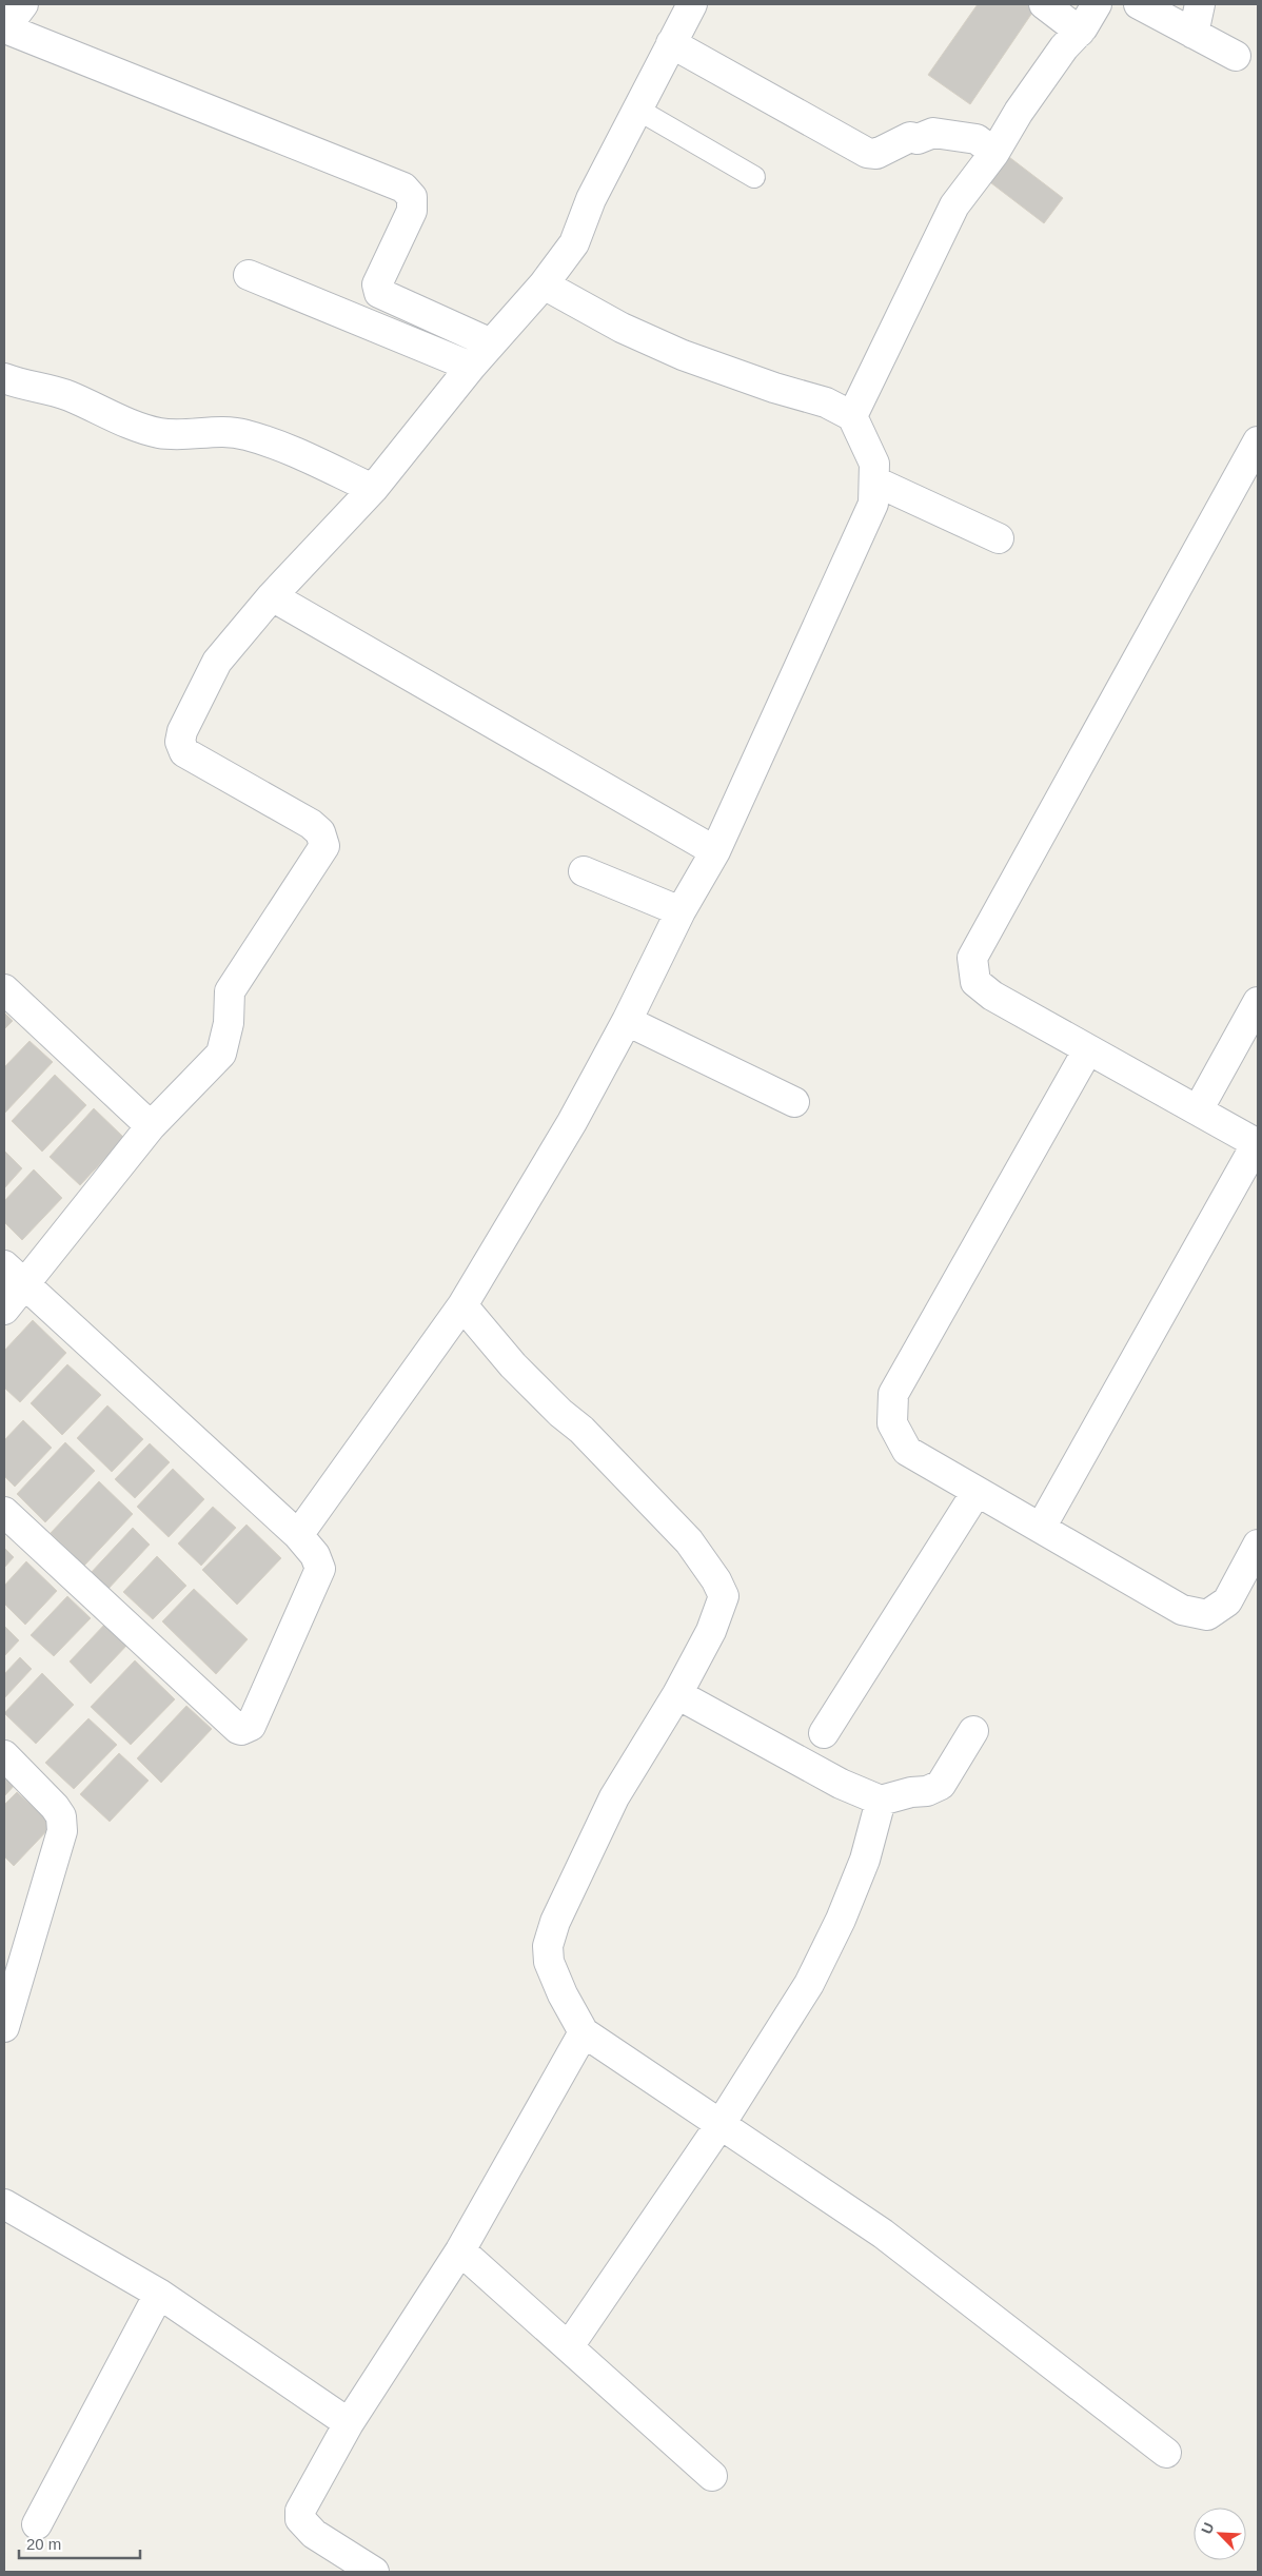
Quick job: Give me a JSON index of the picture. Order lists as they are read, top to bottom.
{
  "scale_bar": "20 m",
  "north": "top left"
}
